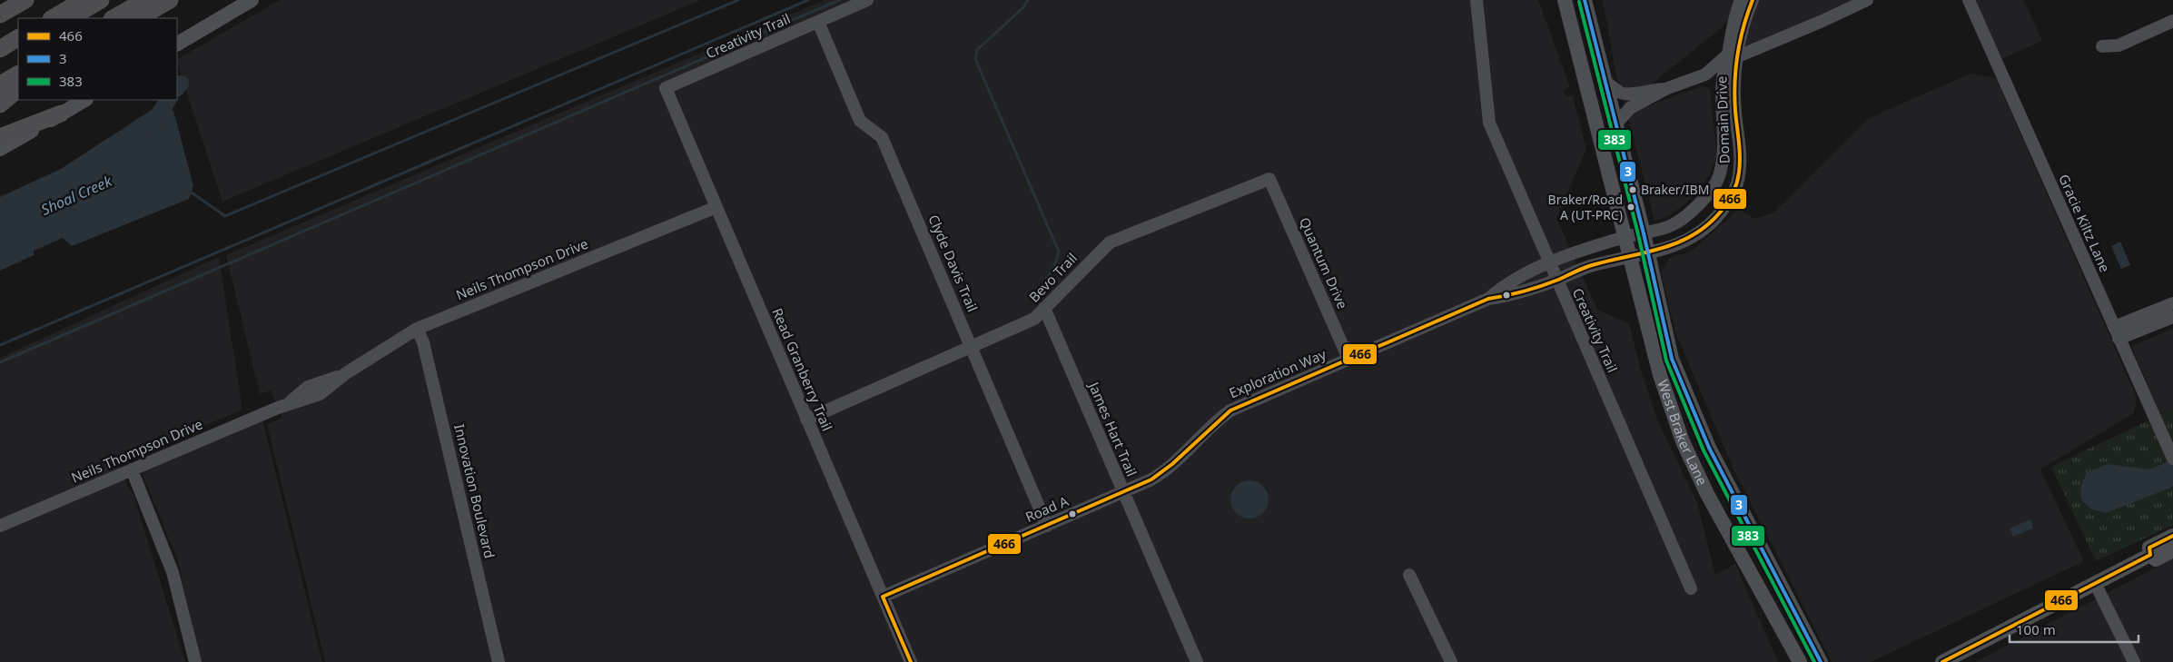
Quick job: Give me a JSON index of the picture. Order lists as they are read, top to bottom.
{
  "streets": {
    "main road": ["West Braker Lane"],
    "street": [
      "Creativity Trail",
      "Domain Drive",
      "Gracie Kiltz Lane",
      "Clyde Davis Trail",
      "Quantum Drive",
      "Neils Thompson Drive",
      "Bevo Trail",
      "Read Granberry Trail",
      "Exploration Way",
      "James Hart Trail",
      "Innovation Boulevard",
      "Road A"
    ]
  },
  "crossings": [
    ["Creativity Trail", "Clyde Davis Trail"],
    ["Creativity Trail", "Read Granberry Trail"],
    ["Creativity Trail", "Exploration Way"],
    ["Domain Drive", "Exploration Way"],
    ["Domain Drive", "West Braker Lane"],
    ["Clyde Davis Trail", "Bevo Trail"],
    ["Clyde Davis Trail", "Road A"],
    ["Quantum Drive", "Bevo Trail"],
    ["Quantum Drive", "Exploration Way"],
    ["Neils Thompson Drive", "Read Granberry Trail"],
    ["Neils Thompson Drive", "Innovation Boulevard"],
    ["Bevo Trail", "Read Granberry Trail"],
    ["Bevo Trail", "James Hart Trail"],
    ["Read Granberry Trail", "Road A"],
    ["Exploration Way", "James Hart Trail"],
    ["Exploration Way", "West Braker Lane"],
    ["Exploration Way", "Road A"],
    ["James Hart Trail", "Road A"]
  ],
  "water": ["Shoal Creek"],
  "places": ["Braker/IBM", "Braker/Road A (UT-PRC)"],
  "lines": ["transit line 466", "transit line 3", "transit line 383"],
  "legend": ["466", "3", "383"],
  "scale_bar": "100 m"
}
